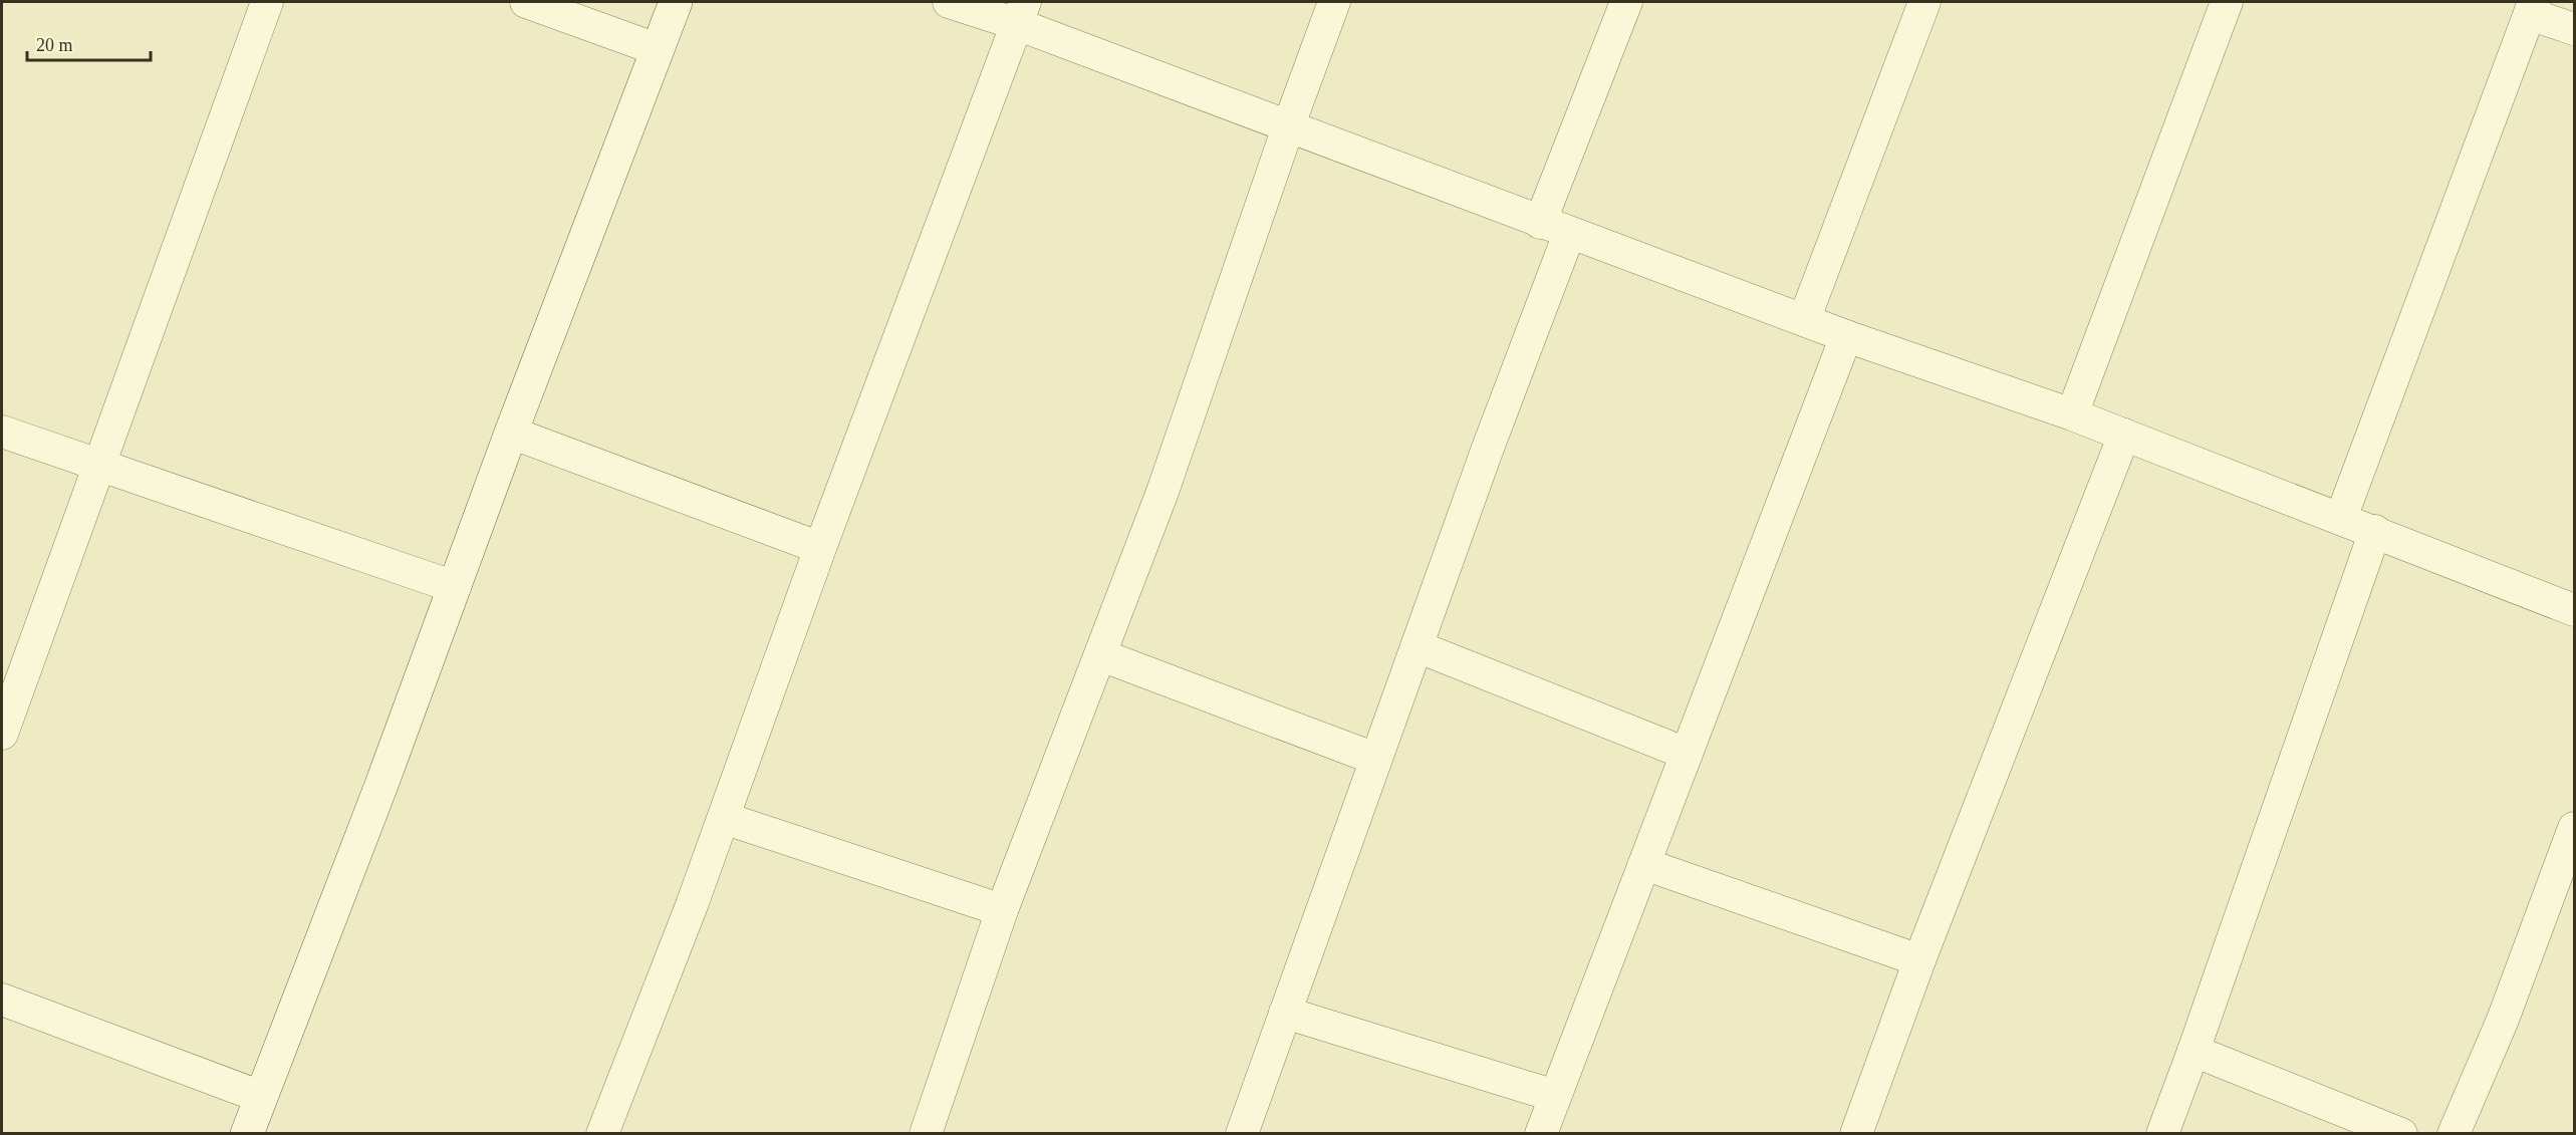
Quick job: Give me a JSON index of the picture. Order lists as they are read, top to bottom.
{
  "scale_bar": "20 m"
}
